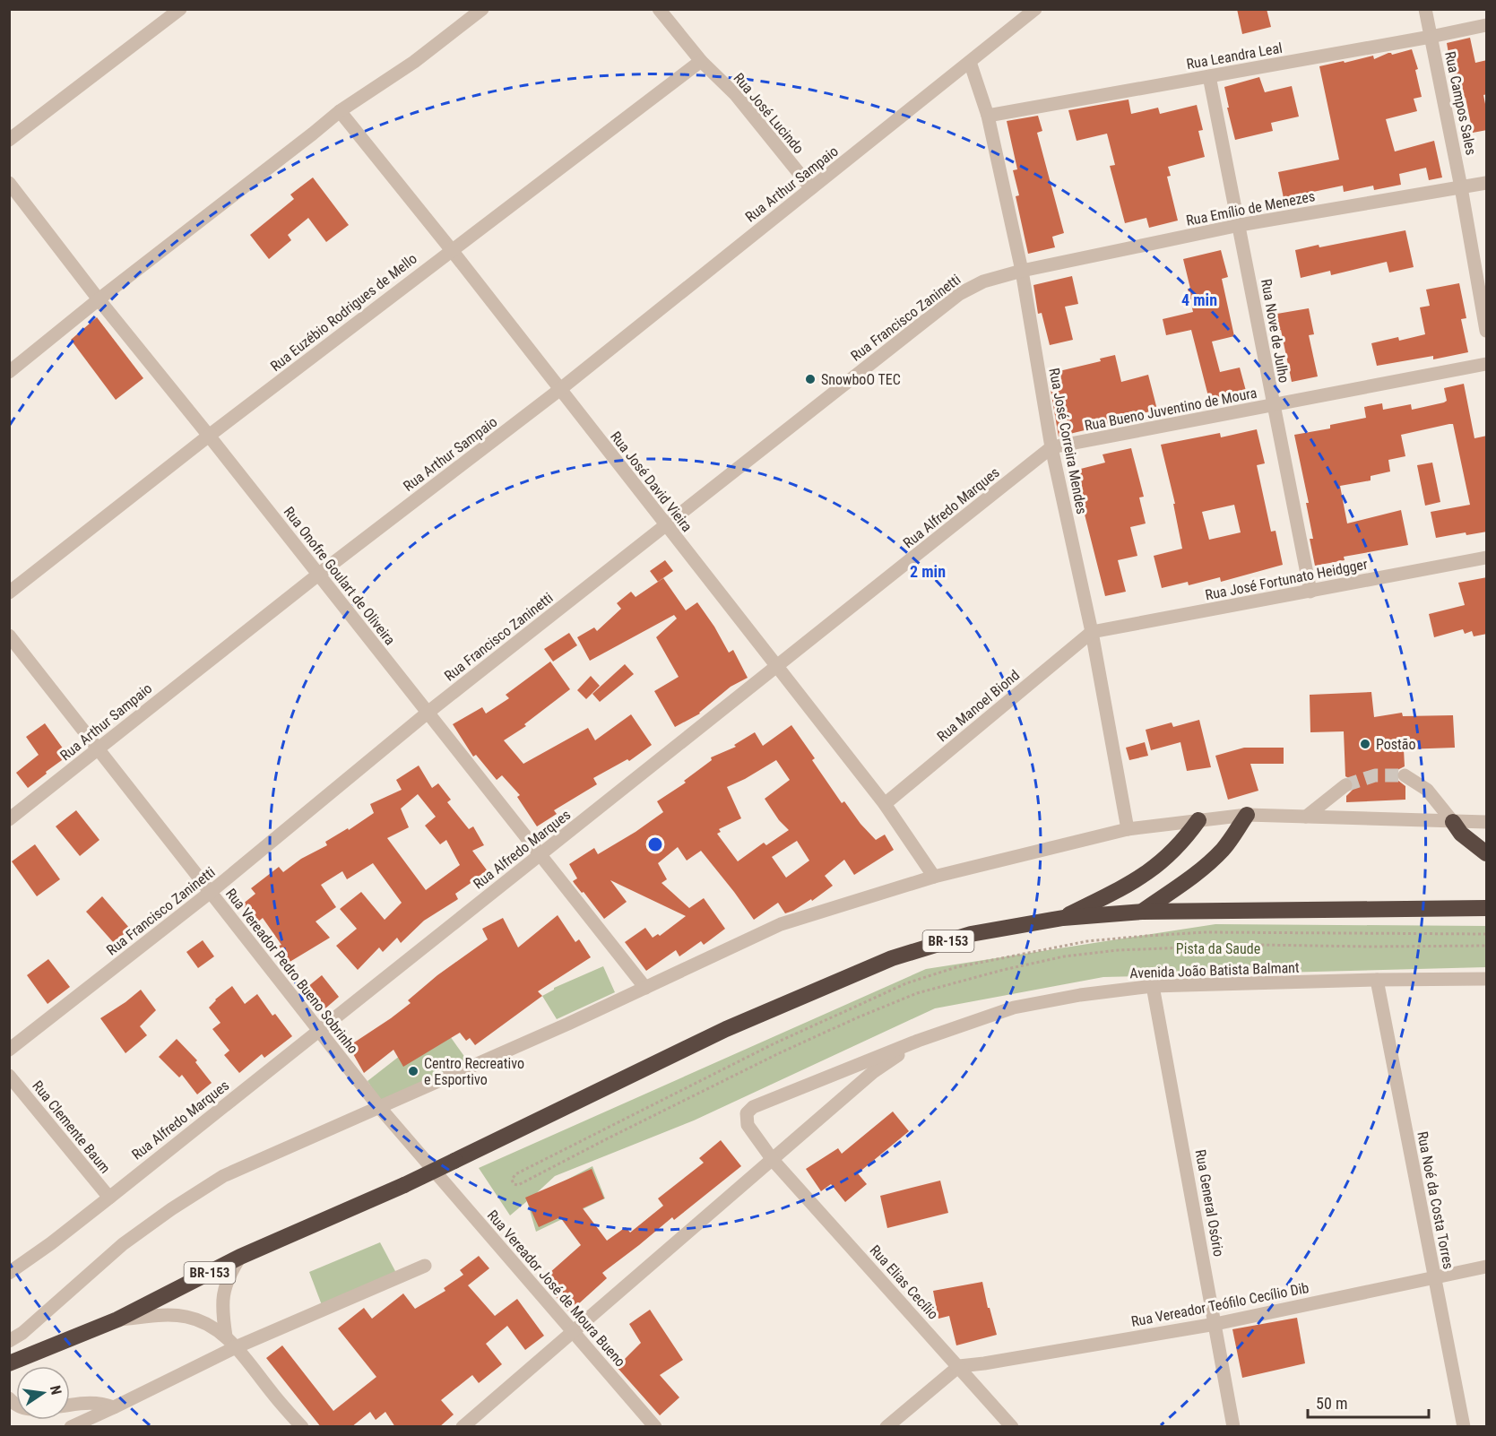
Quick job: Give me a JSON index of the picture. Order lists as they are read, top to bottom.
{
  "streets": {
    "highway": ["BR-153"],
    "street": [
      "Rua Leandra Leal",
      "Rua Campos Sales",
      "Rua José Lucindo",
      "Rua Arthur Sampaio",
      "Rua Emílio de Menezes",
      "Rua Euzébio Rodrigues de Mello",
      "Rua Francisco Zaninetti",
      "Rua Nove de Julho",
      "Rua Bueno Juventino de Moura",
      "Rua José Correira Mendes",
      "Rua José David Vieira",
      "Rua Alfredo Marques",
      "Rua Onofre Goulart de Oliveira",
      "Rua José Fortunato Heidgger",
      "Rua Manoel Biond",
      "Avenida João Batista Balmant",
      "Rua Vereador Pedro Bueno Sobrinho",
      "Rua Clemente Baum",
      "Rua Noé da Costa Torres",
      "Rua General Osório",
      "Rua Elias Cecílio",
      "Rua Vereador José de Moura Bueno",
      "Rua Vereador Teófilo Cecílio Dib"
    ]
  },
  "crossings": [
    ["Rua Leandra Leal", "Rua Campos Sales"],
    ["Rua Leandra Leal", "Rua Nove de Julho"],
    ["Rua Leandra Leal", "Rua José Correira Mendes"],
    ["Rua Campos Sales", "Rua Emílio de Menezes"],
    ["Rua José Lucindo", "Rua Arthur Sampaio"],
    ["Rua José Lucindo", "Rua Euzébio Rodrigues de Mello"],
    ["Rua Arthur Sampaio", "Rua José Correira Mendes"],
    ["Rua Arthur Sampaio", "Rua José David Vieira"],
    ["Rua Arthur Sampaio", "Rua Onofre Goulart de Oliveira"],
    ["Rua Arthur Sampaio", "Rua Vereador Pedro Bueno Sobrinho"],
    ["Rua Emílio de Menezes", "Rua Francisco Zaninetti"],
    ["Rua Emílio de Menezes", "Rua Nove de Julho"],
    ["Rua Emílio de Menezes", "Rua José Correira Mendes"],
    ["Rua Euzébio Rodrigues de Mello", "Rua José David Vieira"],
    ["Rua Euzébio Rodrigues de Mello", "Rua Onofre Goulart de Oliveira"],
    ["Rua Francisco Zaninetti", "Rua José Correira Mendes"],
    ["Rua Francisco Zaninetti", "Rua José David Vieira"],
    ["Rua Francisco Zaninetti", "Rua Onofre Goulart de Oliveira"],
    ["Rua Francisco Zaninetti", "Rua Vereador Pedro Bueno Sobrinho"],
    ["Rua Nove de Julho", "Rua Bueno Juventino de Moura"],
    ["Rua Nove de Julho", "Rua José Fortunato Heidgger"],
    ["Rua Bueno Juventino de Moura", "Rua José Correira Mendes"],
    ["Rua Bueno Juventino de Moura", "Rua Alfredo Marques"],
    ["Rua José Correira Mendes", "Rua Alfredo Marques"],
    ["Rua José Correira Mendes", "Rua José Fortunato Heidgger"],
    ["Rua José Correira Mendes", "Rua Manoel Biond"],
    ["Rua José David Vieira", "Rua Alfredo Marques"],
    ["Rua José David Vieira", "Rua Manoel Biond"],
    ["Rua Alfredo Marques", "Rua Onofre Goulart de Oliveira"],
    ["Rua Alfredo Marques", "Rua Vereador Pedro Bueno Sobrinho"],
    ["Rua Alfredo Marques", "Rua Clemente Baum"],
    ["Rua José Fortunato Heidgger", "Rua Manoel Biond"],
    ["Avenida João Batista Balmant", "Rua Noé da Costa Torres"],
    ["Avenida João Batista Balmant", "Rua General Osório"],
    ["Avenida João Batista Balmant", "Rua Elias Cecílio"],
    ["Rua Vereador Pedro Bueno Sobrinho", "Rua Vereador José de Moura Bueno"],
    ["Rua Noé da Costa Torres", "Rua Vereador Teófilo Cecílio Dib"],
    ["Rua General Osório", "Rua Vereador Teófilo Cecílio Dib"],
    ["Rua Elias Cecílio", "Rua Vereador Teófilo Cecílio Dib"]
  ],
  "parks": ["Pista da Saude"],
  "places": ["SnowboO TEC", "Postão", "Centro Recreativo e Esportivo"],
  "scale_bar": "50 m",
  "north": "right",
  "rings": ["4 min", "2 min"]
}
